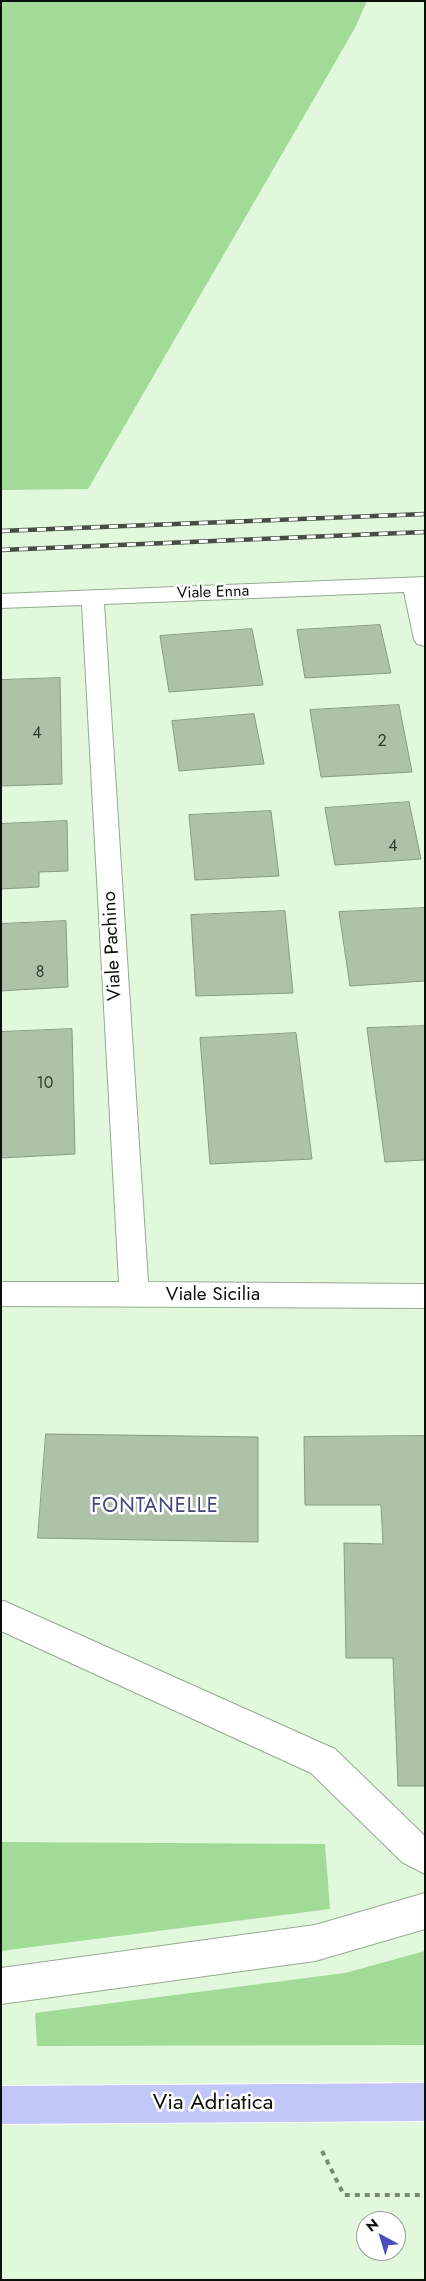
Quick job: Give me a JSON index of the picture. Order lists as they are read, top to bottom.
{
  "streets": {
    "main road": ["Via Adriatica"],
    "street": ["Viale Enna", "Viale Pachino", "Viale Sicilia"]
  },
  "crossings": [
    ["Viale Enna", "Viale Pachino"],
    ["Viale Pachino", "Viale Sicilia"]
  ],
  "districts": ["FONTANELLE"],
  "house_numbers": [
    "4",
    "2",
    "4",
    "8",
    "10"
  ],
  "north": "top left"
}
